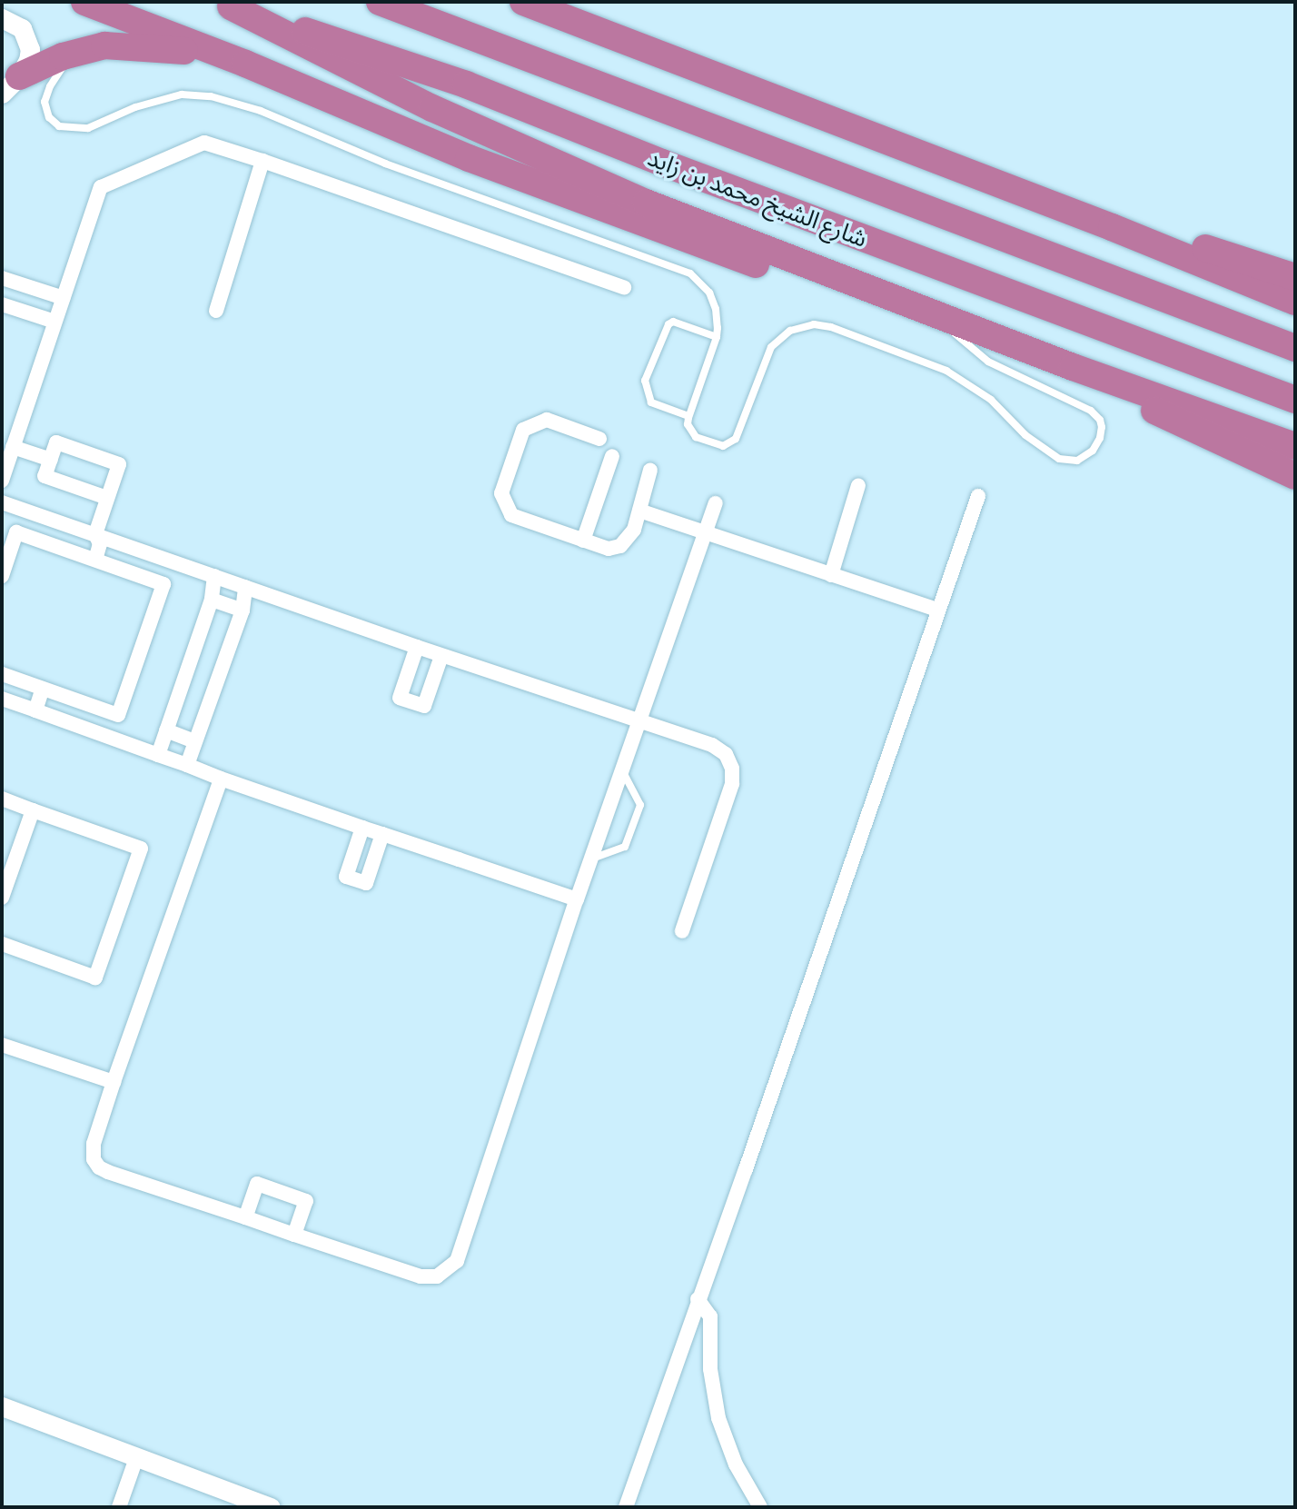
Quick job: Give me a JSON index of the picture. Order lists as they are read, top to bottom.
{
  "streets": {
    "highway": ["شارع الشيخ محمد بن زايد"]
  }
}
